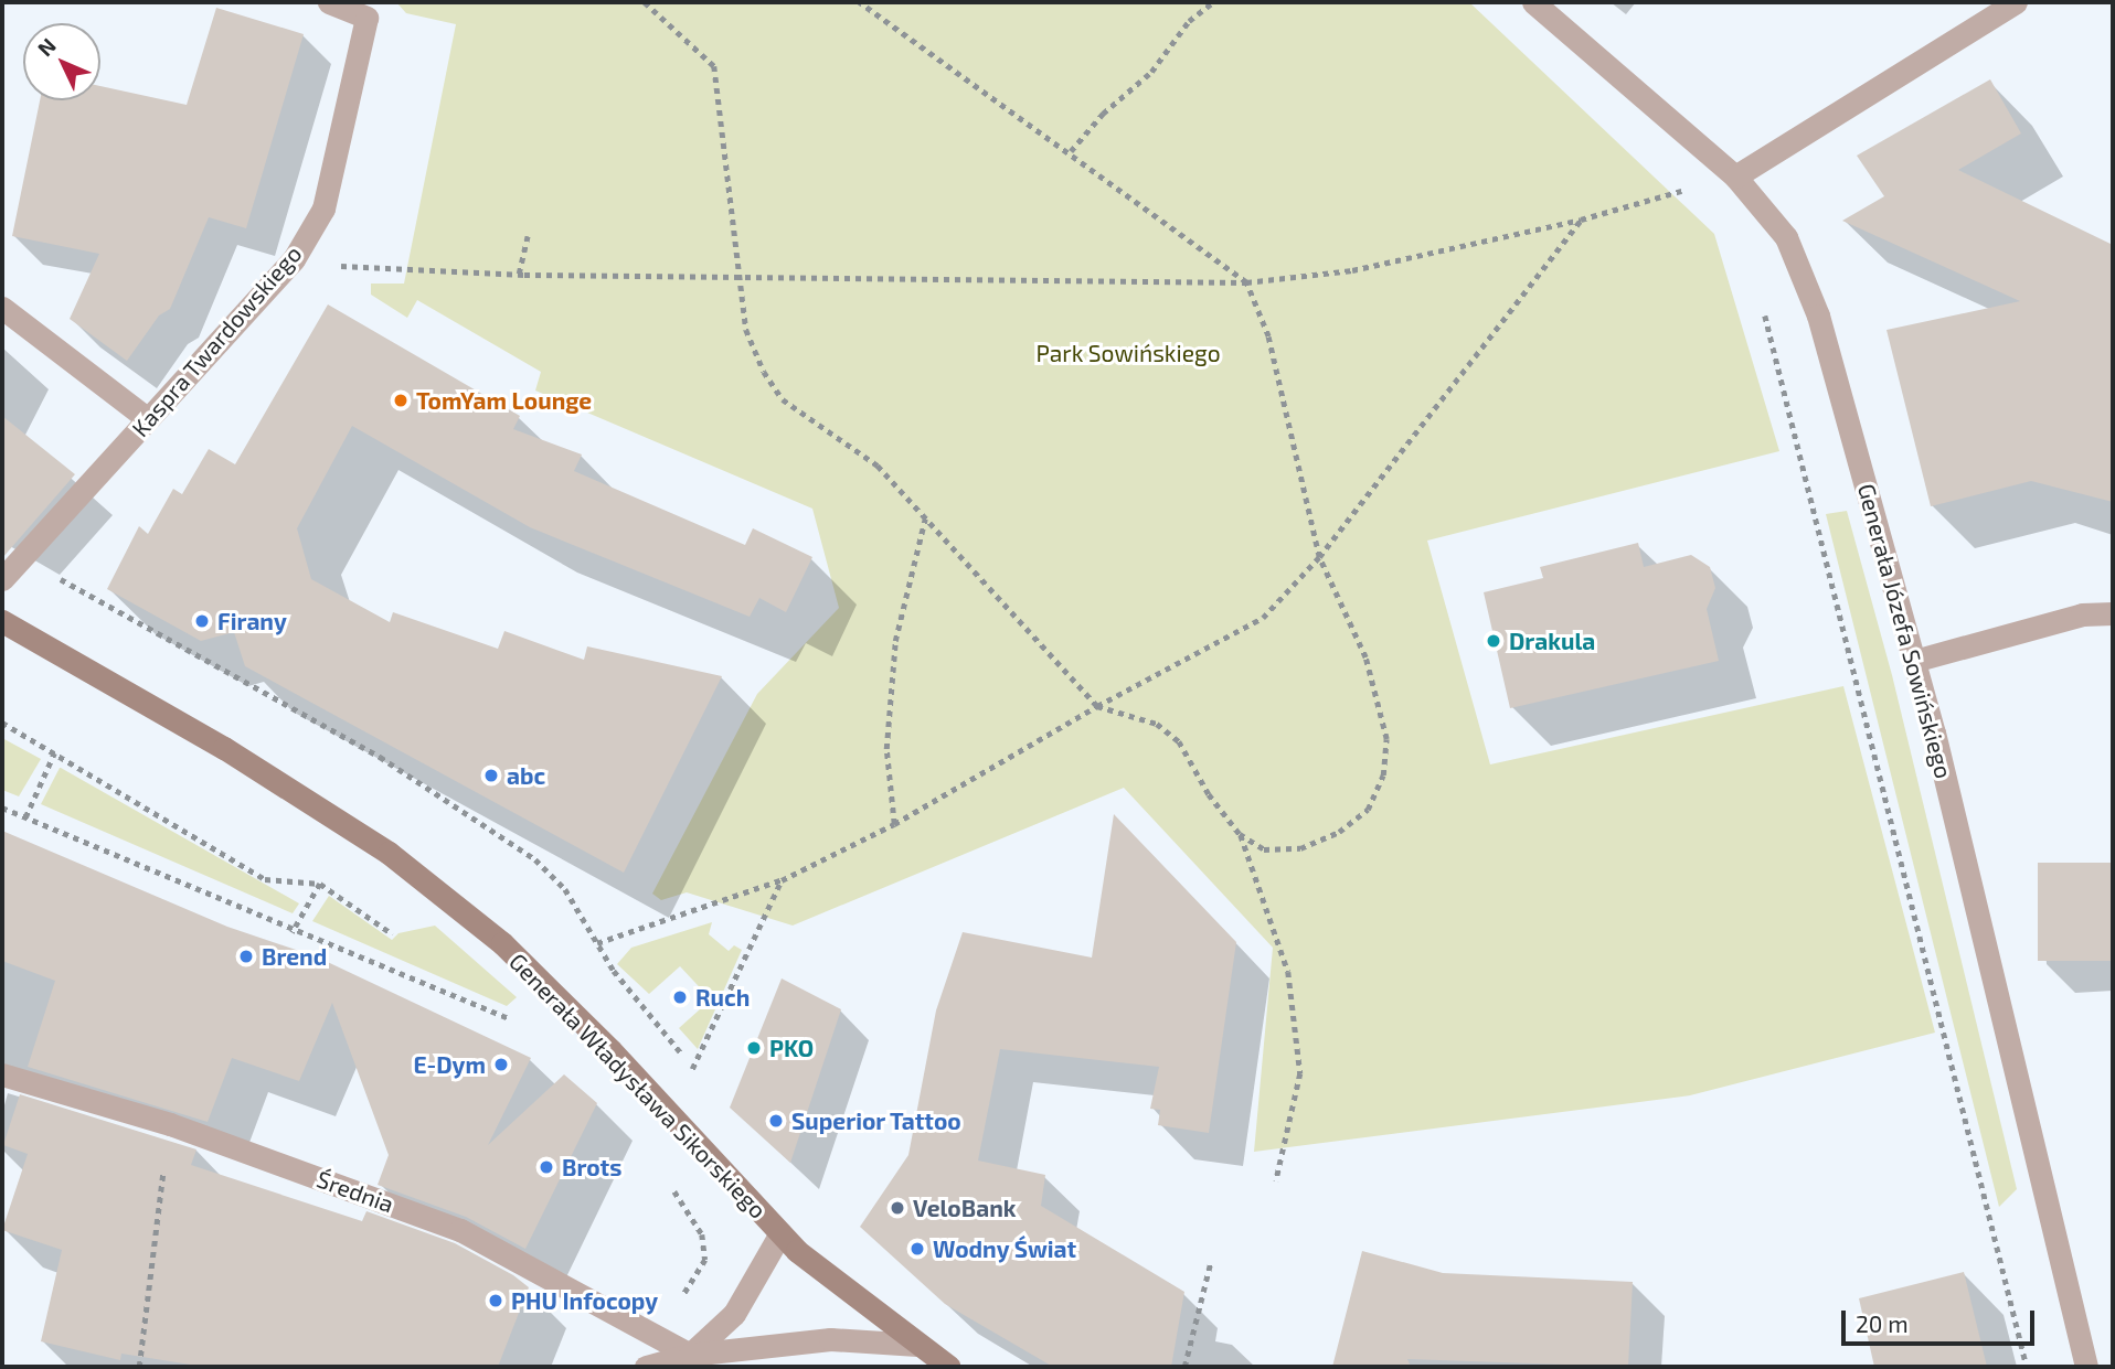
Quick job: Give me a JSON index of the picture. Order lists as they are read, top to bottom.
{
  "streets": {
    "main road": ["Generała Władysława Sikorskiego"],
    "street": ["Kaspra Twardowskiego", "Generała Józefa Sowińskiego", "Średnia"]
  },
  "parks": ["Park Sowińskiego"],
  "places": [
    "TomYam Lounge",
    "Firany",
    "Drakula",
    "abc",
    "Brend",
    "Ruch",
    "PKO",
    "E-Dym",
    "Superior Tattoo",
    "Brots",
    "VeloBank",
    "Wodny Świat",
    "PHU Infocopy"
  ],
  "scale_bar": "20 m",
  "north": "top left"
}
